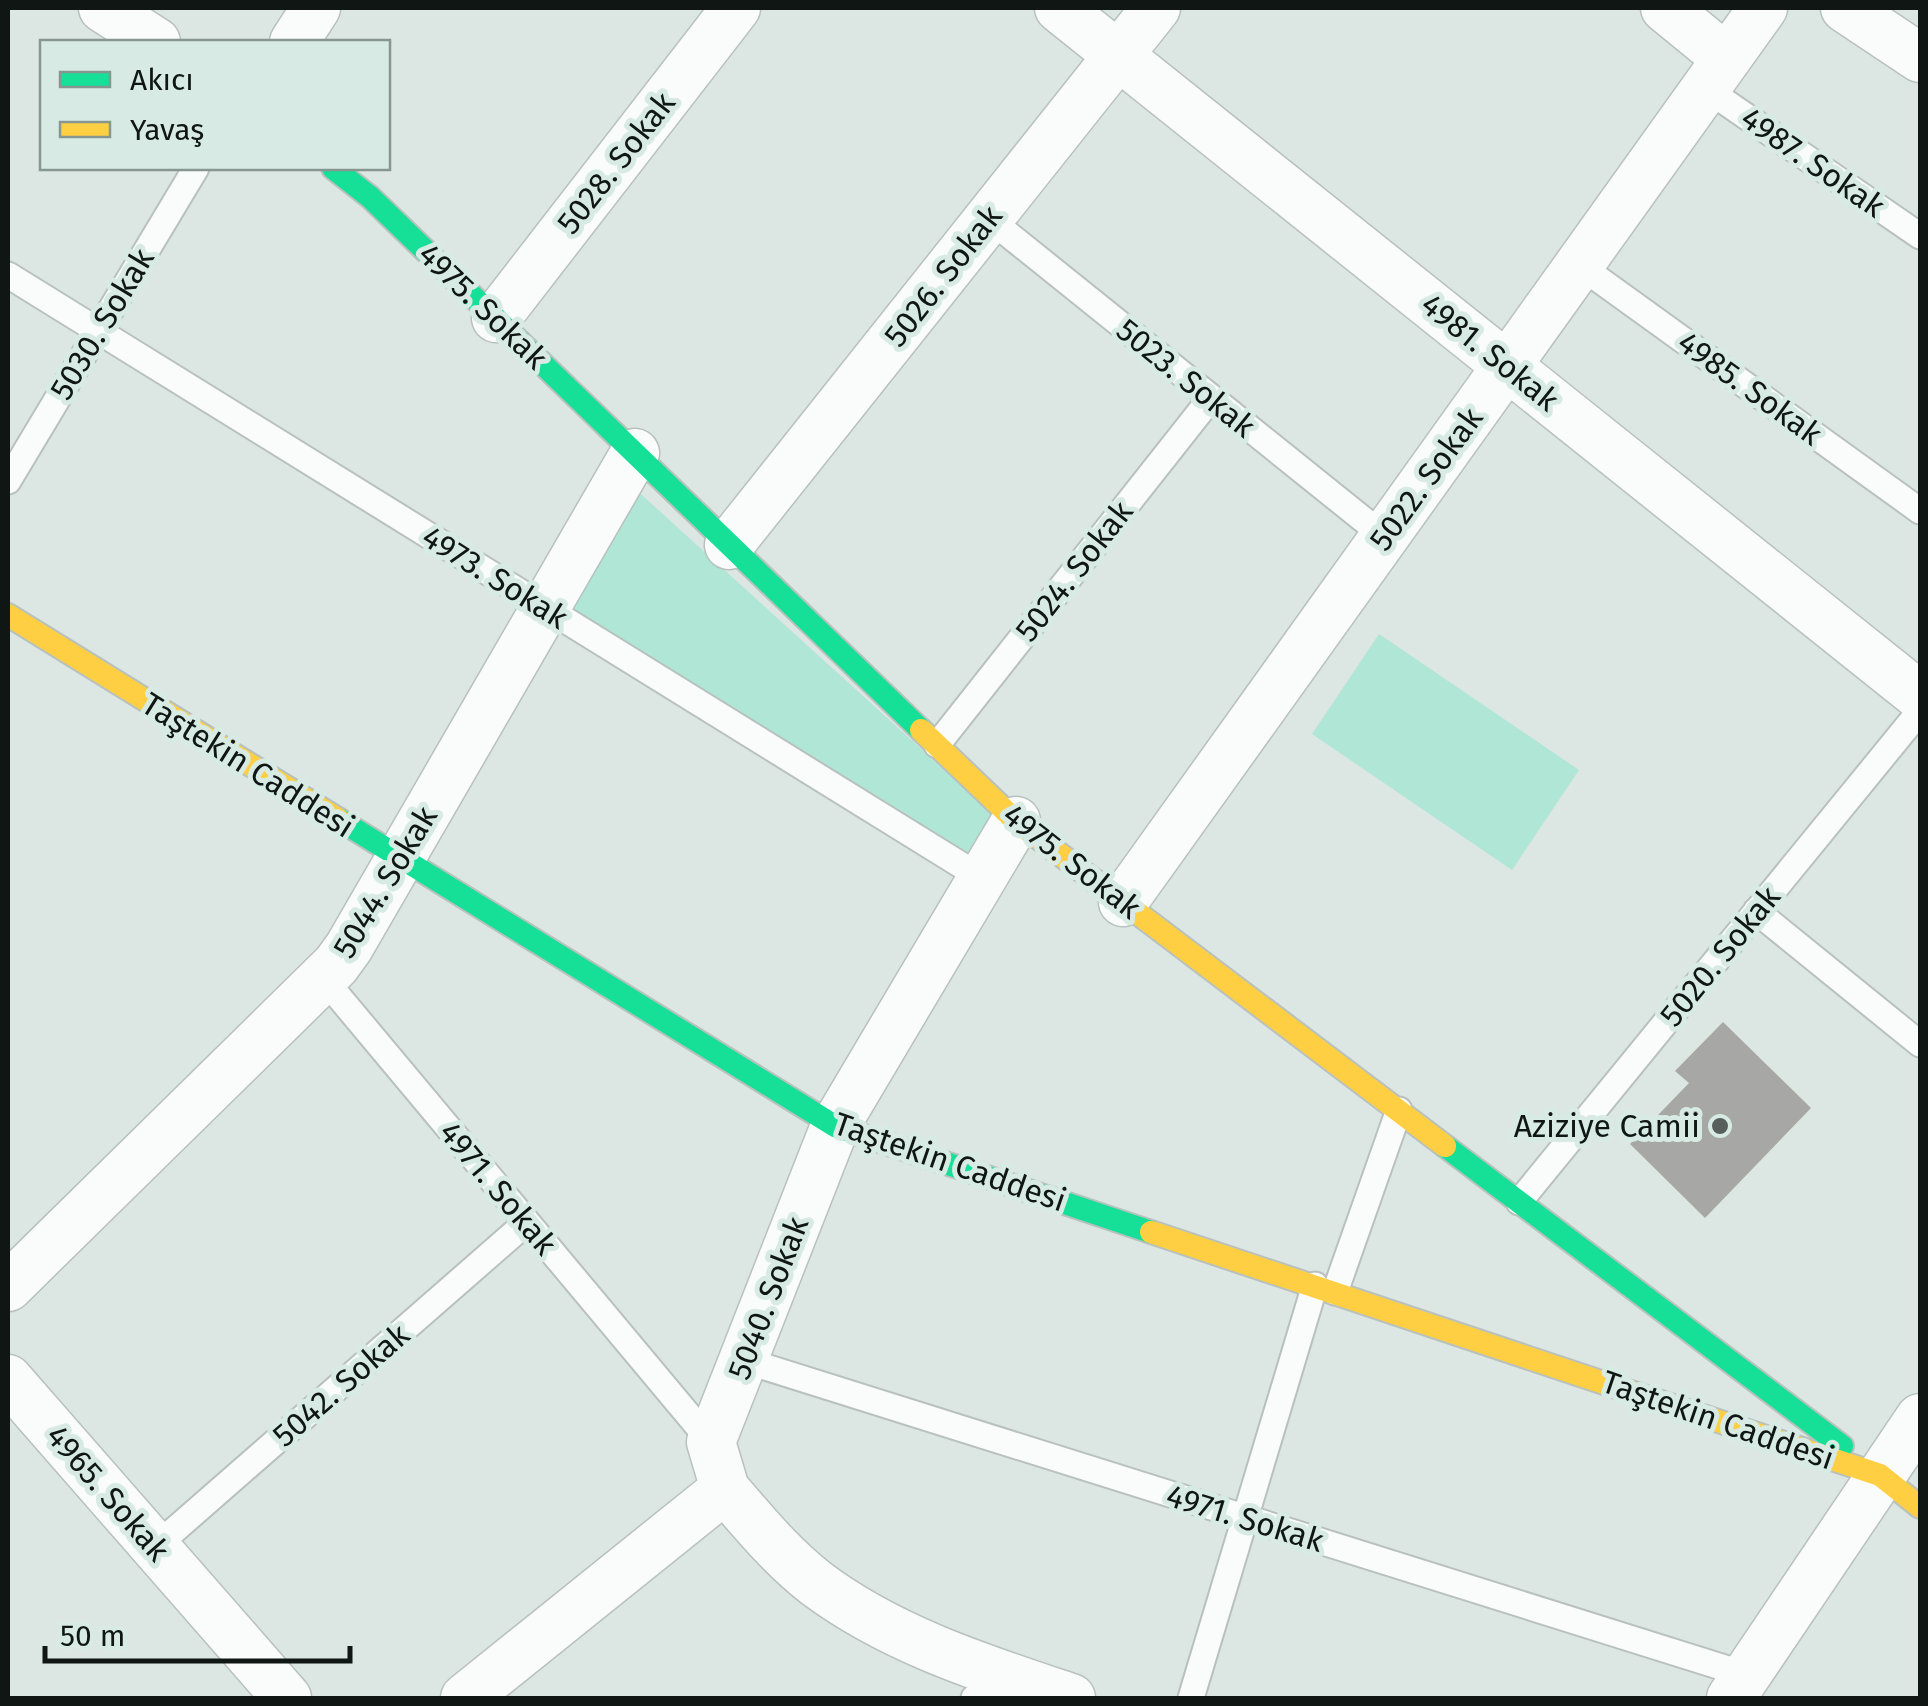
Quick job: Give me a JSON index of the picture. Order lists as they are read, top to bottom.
{
  "streets": {
    "street": [
      "5028. Sokak",
      "5026. Sokak",
      "4975. Sokak",
      "4981. Sokak",
      "5022. Sokak",
      "Taştekin Caddesi",
      "5044. Sokak",
      "5040. Sokak",
      "4965. Sokak"
    ],
    "lane": [
      "4987. Sokak",
      "5030. Sokak",
      "5023. Sokak",
      "4985. Sokak",
      "5024. Sokak",
      "4973. Sokak",
      "5020. Sokak",
      "4971. Sokak",
      "5042. Sokak"
    ]
  },
  "crossings": [
    ["4987. Sokak", "5022. Sokak"],
    ["5028. Sokak", "4975. Sokak"],
    ["5026. Sokak", "4975. Sokak"],
    ["5026. Sokak", "4981. Sokak"],
    ["5026. Sokak", "5023. Sokak"],
    ["4975. Sokak", "5022. Sokak"],
    ["4975. Sokak", "5024. Sokak"],
    ["4975. Sokak", "Taştekin Caddesi"],
    ["4975. Sokak", "5044. Sokak"],
    ["4975. Sokak", "5020. Sokak"],
    ["4975. Sokak", "5040. Sokak"],
    ["5030. Sokak", "4973. Sokak"],
    ["4981. Sokak", "5022. Sokak"],
    ["5023. Sokak", "5022. Sokak"],
    ["5023. Sokak", "5024. Sokak"],
    ["4985. Sokak", "5022. Sokak"],
    ["4973. Sokak", "5044. Sokak"],
    ["4973. Sokak", "5040. Sokak"],
    ["Taştekin Caddesi", "5044. Sokak"],
    ["Taştekin Caddesi", "5040. Sokak"],
    ["5044. Sokak", "4971. Sokak"],
    ["4971. Sokak", "5040. Sokak"],
    ["4971. Sokak", "5042. Sokak"],
    ["5042. Sokak", "4965. Sokak"]
  ],
  "places": ["Aziziye Camii"],
  "legend": ["Akıcı", "Yavaş"],
  "scale_bar": "50 m"
}
